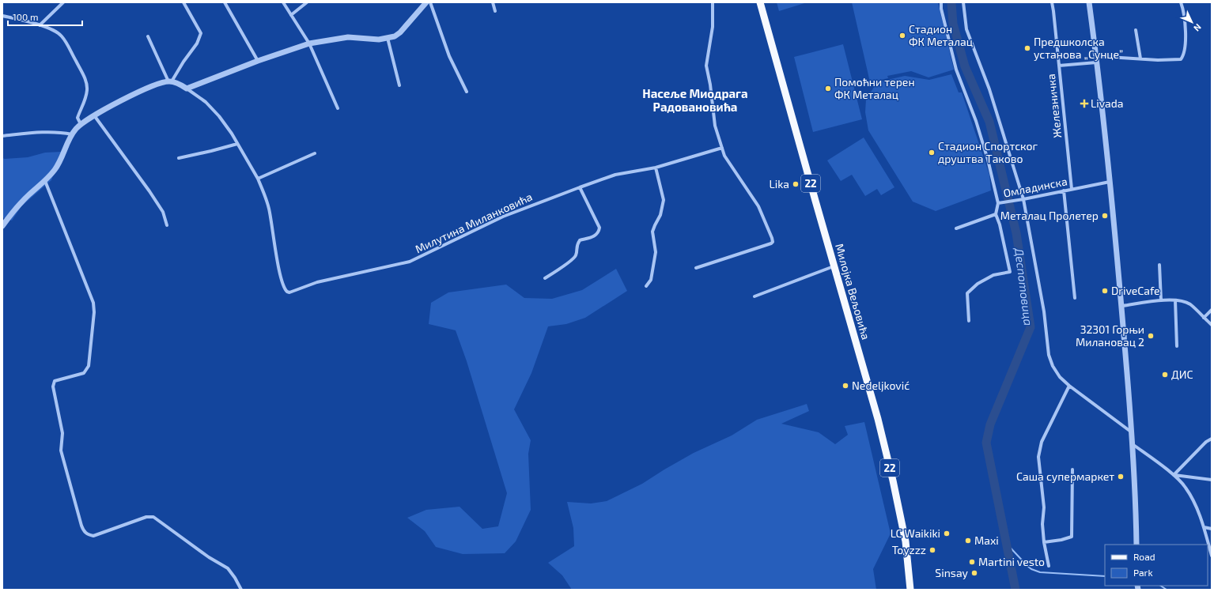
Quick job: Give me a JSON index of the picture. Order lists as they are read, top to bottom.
{
  "streets": {
    "main road": ["22", "Милојка Вељовића"],
    "street": ["Железничка", "Омладинска", "Милутина Миланковића"]
  },
  "crossings": [
    ["Железничка", "Омладинска"]
  ],
  "districts": ["Насеље Миодрага Радовановића"],
  "water": ["Деспотовица"],
  "places": {
    "other": [
      "Стадион ФК Металац",
      "Предшколска установа „Сунце”",
      "Помоћни терен ФК Металац",
      "Стадион Спортског друштва Таково",
      "Lika",
      "Металац Пролетер",
      "DriveCafe",
      "32301 Горњи Милановац 2",
      "ДИС",
      "Nedeljković",
      "Саша супермаркет",
      "LC Waikiki",
      "Maxi",
      "Toyzzz",
      "Martini vesto",
      "Sinsay"
    ],
    "health": ["Livada"]
  },
  "legend": ["Road", "Park"],
  "scale_bar": "100 m",
  "north": "bottom right"
}
